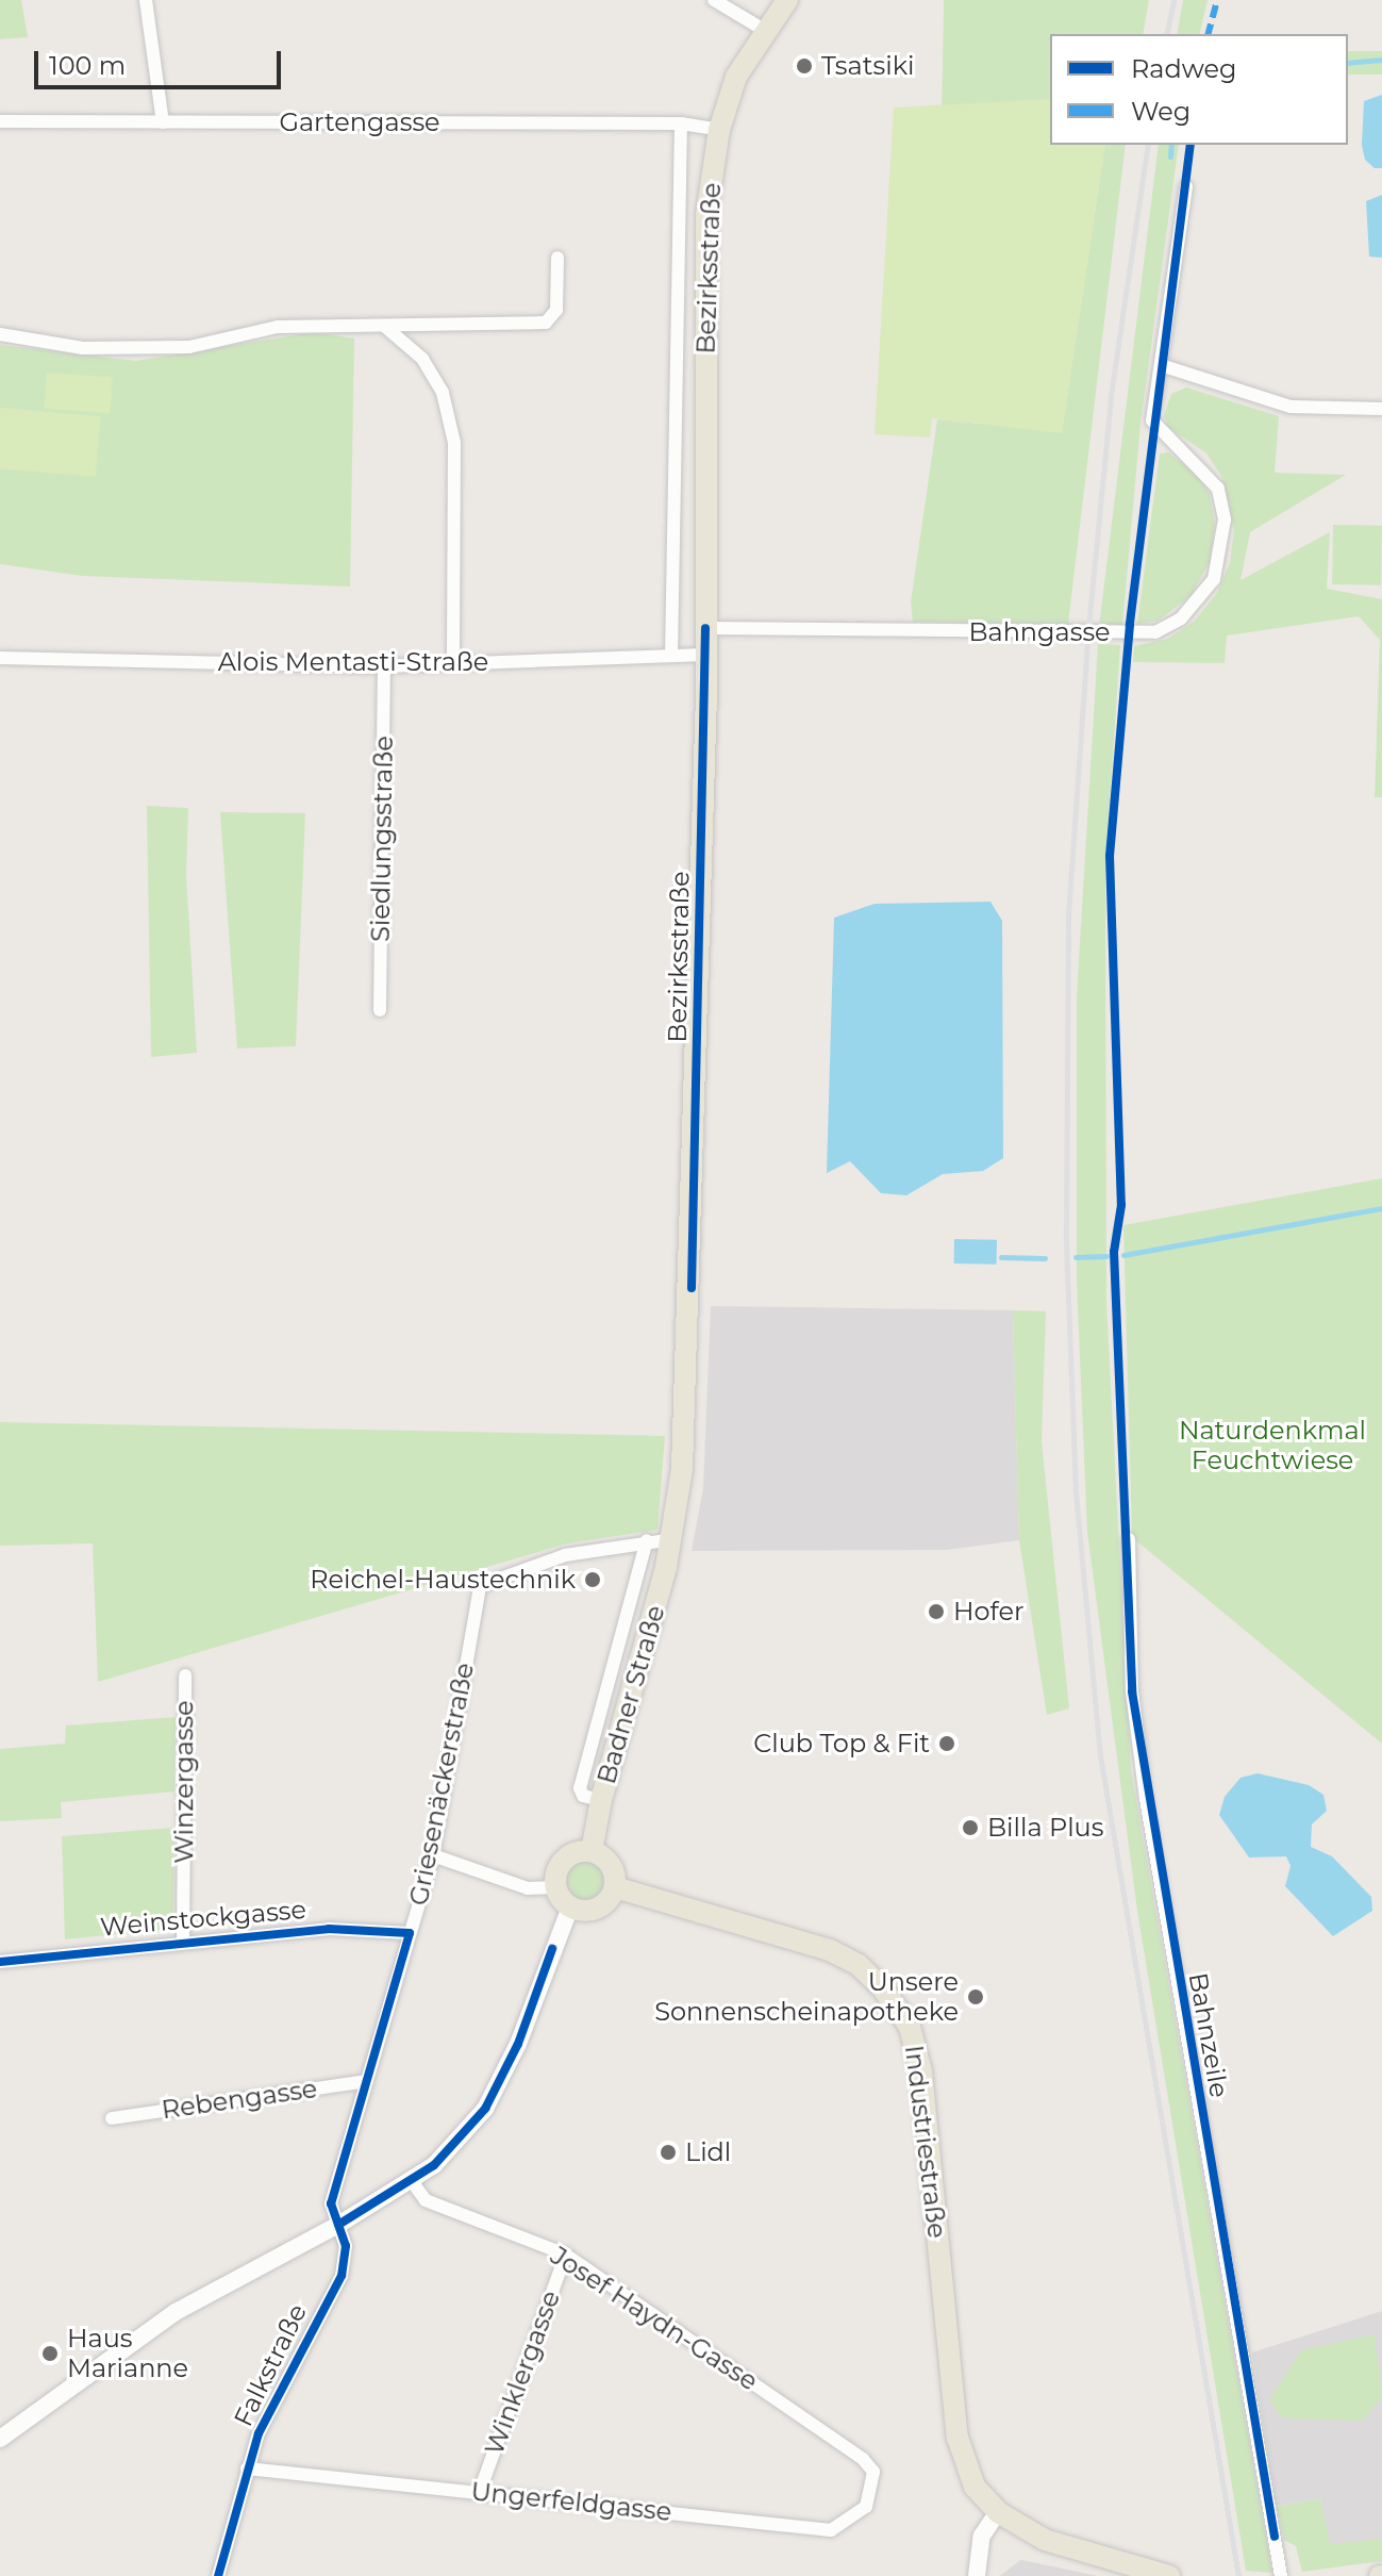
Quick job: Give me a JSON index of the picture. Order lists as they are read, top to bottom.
{
  "streets": {
    "main road": ["Bezirksstraße", "Badner Straße", "Industriestraße"],
    "street": [
      "Gartengasse",
      "Bahngasse",
      "Alois Mentasti-Straße",
      "Siedlungsstraße",
      "Winzergasse",
      "Griesenäckerstraße",
      "Weinstockgasse",
      "Bahnzeile",
      "Rebengasse",
      "Josef Haydn-Gasse",
      "Falkstraße",
      "Winklergasse",
      "Ungerfeldgasse"
    ]
  },
  "crossings": [
    ["Gartengasse", "Bezirksstraße"],
    ["Bezirksstraße", "Bahngasse"],
    ["Bezirksstraße", "Alois Mentasti-Straße"],
    ["Bezirksstraße", "Badner Straße"],
    ["Alois Mentasti-Straße", "Siedlungsstraße"],
    ["Badner Straße", "Industriestraße"],
    ["Winzergasse", "Weinstockgasse"],
    ["Griesenäckerstraße", "Weinstockgasse"],
    ["Griesenäckerstraße", "Rebengasse"],
    ["Griesenäckerstraße", "Falkstraße"],
    ["Josef Haydn-Gasse", "Winklergasse"],
    ["Josef Haydn-Gasse", "Ungerfeldgasse"],
    ["Falkstraße", "Ungerfeldgasse"],
    ["Winklergasse", "Ungerfeldgasse"]
  ],
  "parks": ["Naturdenkmal Feuchtwiese"],
  "places": [
    "Tsatsiki",
    "Reichel-Haustechnik",
    "Hofer",
    "Club Top & Fit",
    "Billa Plus",
    "Unsere Sonnenscheinapotheke",
    "Lidl",
    "Haus Marianne"
  ],
  "legend": ["Radweg", "Weg"],
  "scale_bar": "100 m"
}
